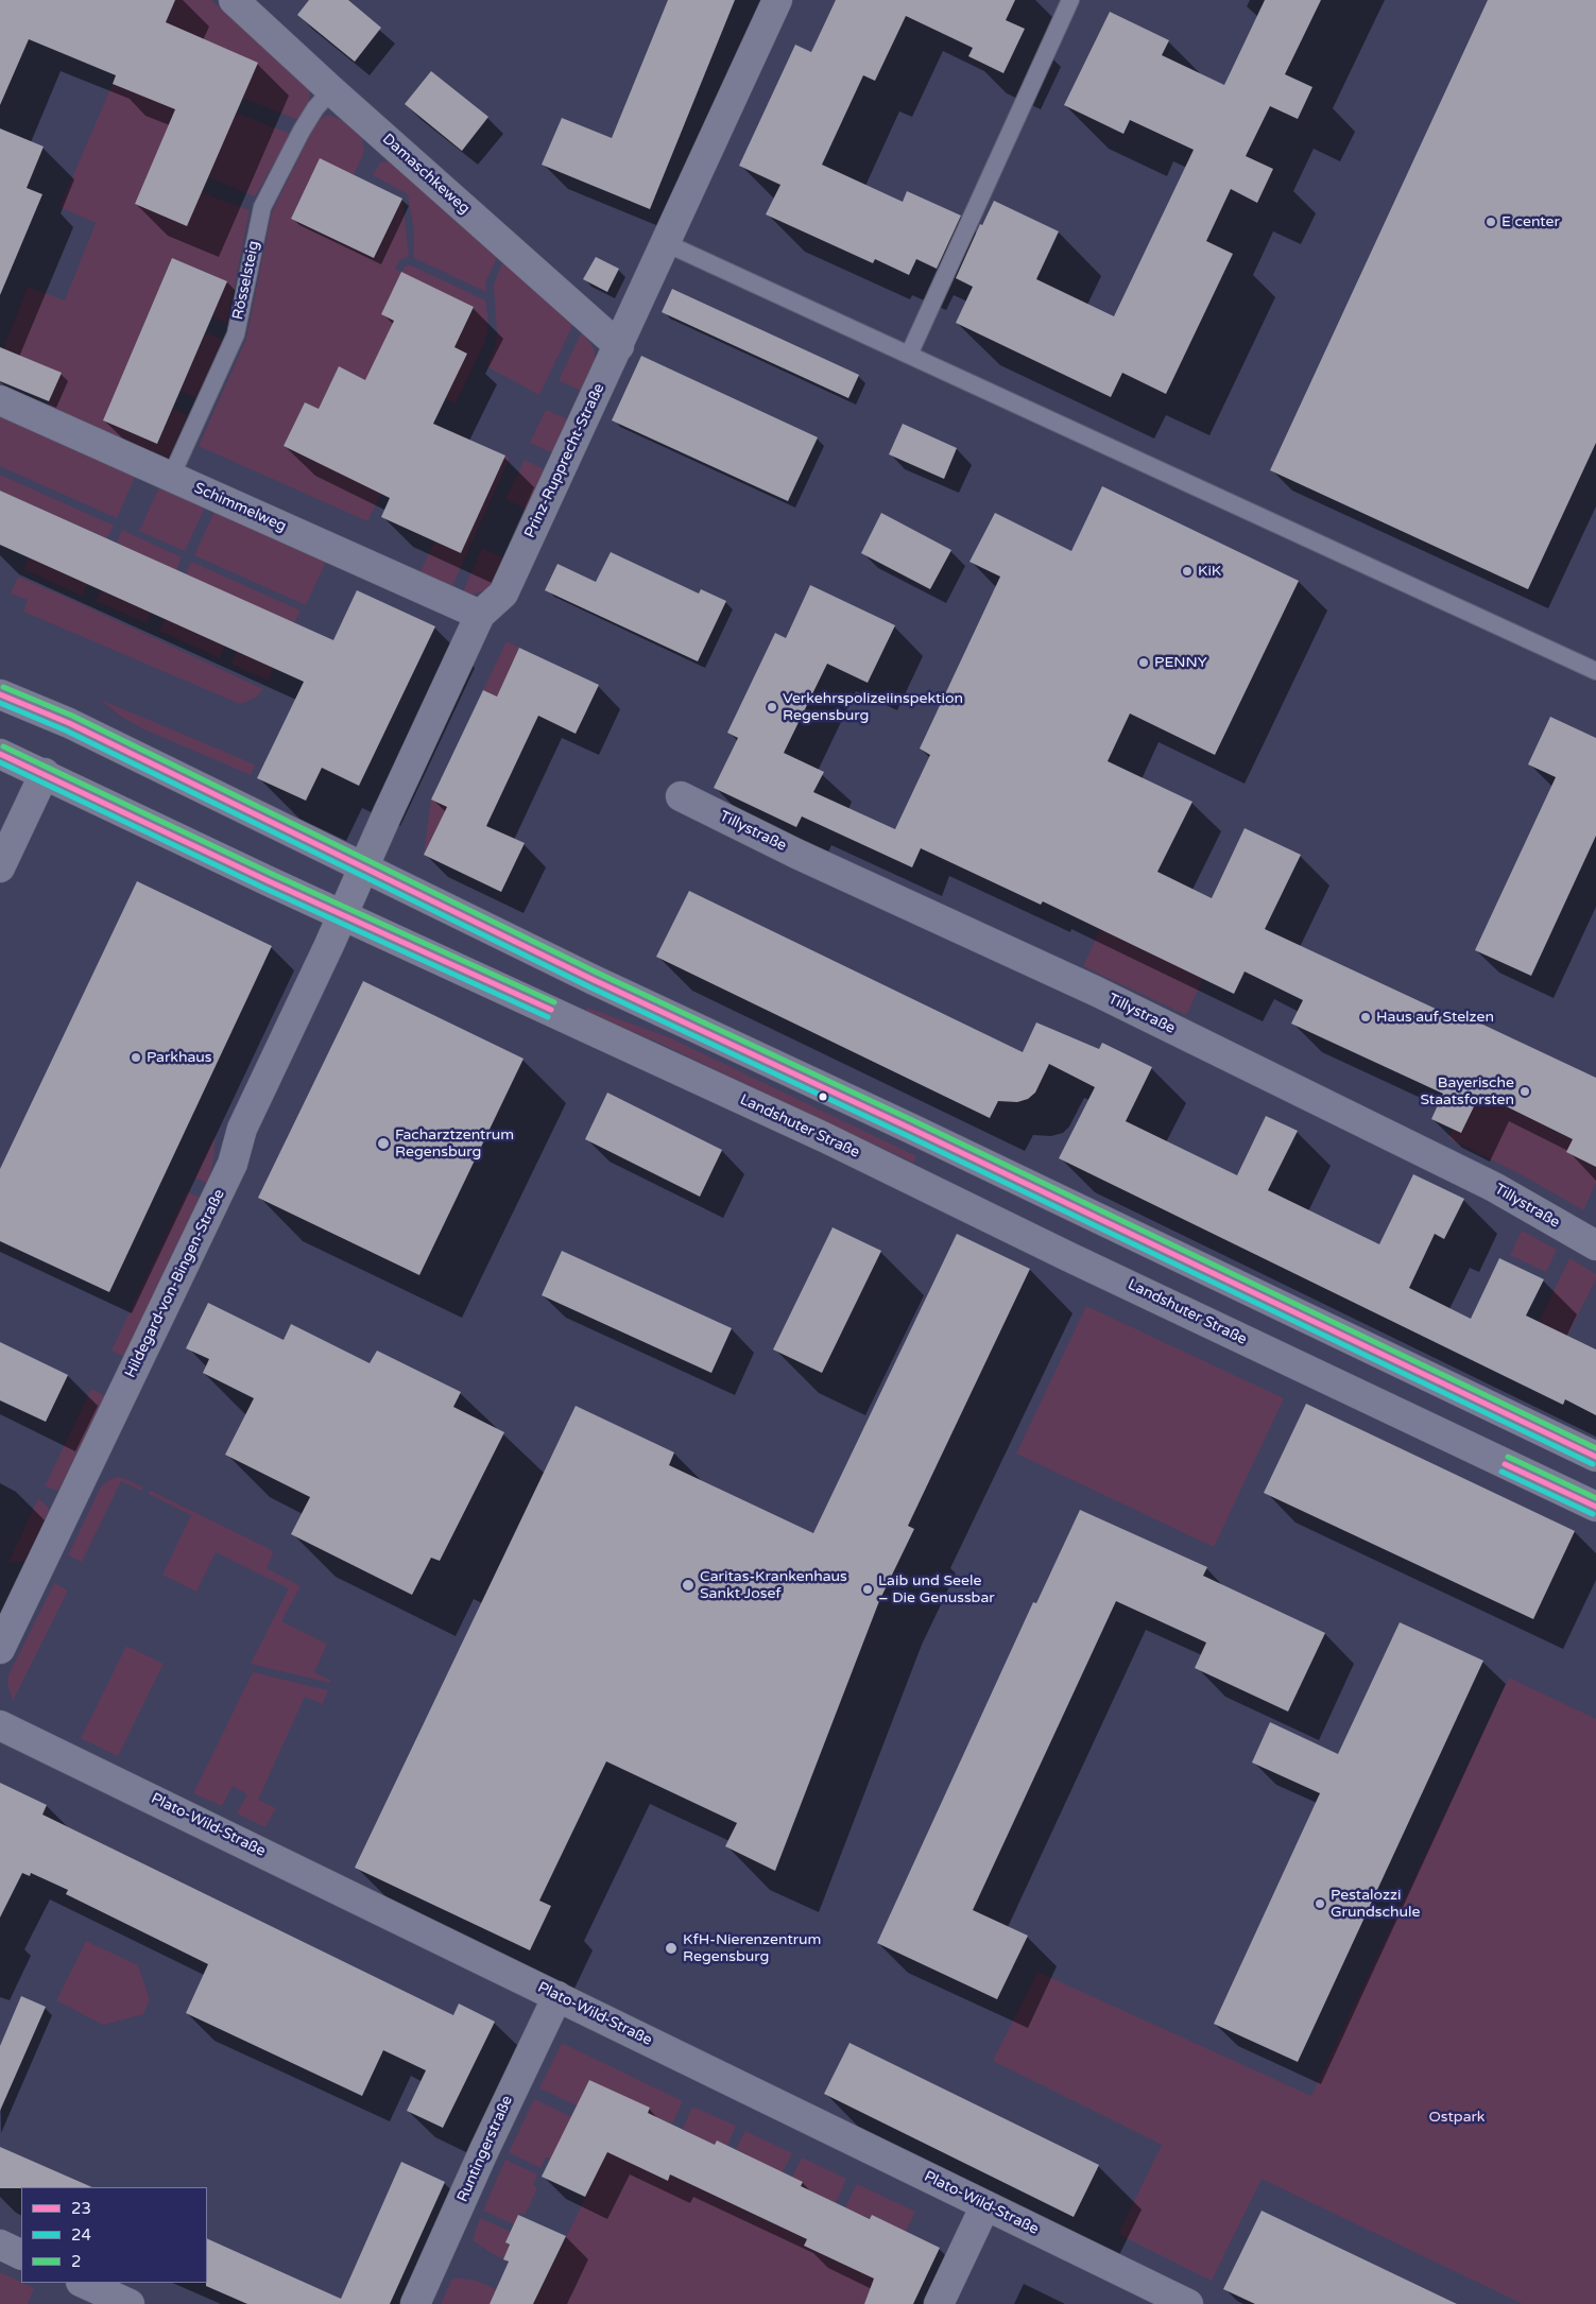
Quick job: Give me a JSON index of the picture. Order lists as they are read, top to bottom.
{
  "streets": {
    "street": [
      "Damaschkeweg",
      "Prinz-Rupprecht-Straße",
      "Schimmelweg",
      "Tillystraße",
      "Landshuter Straße",
      "Hildegard-von-Bingen-Straße",
      "Plato-Wild-Straße",
      "Runtingerstraße"
    ],
    "lane": ["Rösselsteig"]
  },
  "crossings": [
    ["Damaschkeweg", "Rösselsteig"],
    ["Damaschkeweg", "Prinz-Rupprecht-Straße"],
    ["Rösselsteig", "Schimmelweg"],
    ["Prinz-Rupprecht-Straße", "Schimmelweg"],
    ["Prinz-Rupprecht-Straße", "Landshuter Straße"],
    ["Prinz-Rupprecht-Straße", "Hildegard-von-Bingen-Straße"],
    ["Landshuter Straße", "Hildegard-von-Bingen-Straße"],
    ["Plato-Wild-Straße", "Runtingerstraße"]
  ],
  "parks": ["Ostpark"],
  "places": [
    "E center",
    "KiK",
    "PENNY",
    "Verkehrspolizeiinspektion Regensburg",
    "Haus auf Stelzen",
    "Parkhaus",
    "Bayerische Staatsforsten",
    "Facharztzentrum Regensburg",
    "Caritas-Krankenhaus Sankt Josef",
    "Laib und Seele – Die Genussbar",
    "Pestalozzi Grundschule",
    "KfH-Nierenzentrum Regensburg"
  ],
  "lines": ["transit line 2", "transit line 23", "transit line 24"],
  "legend": ["23", "24", "2"]
}
